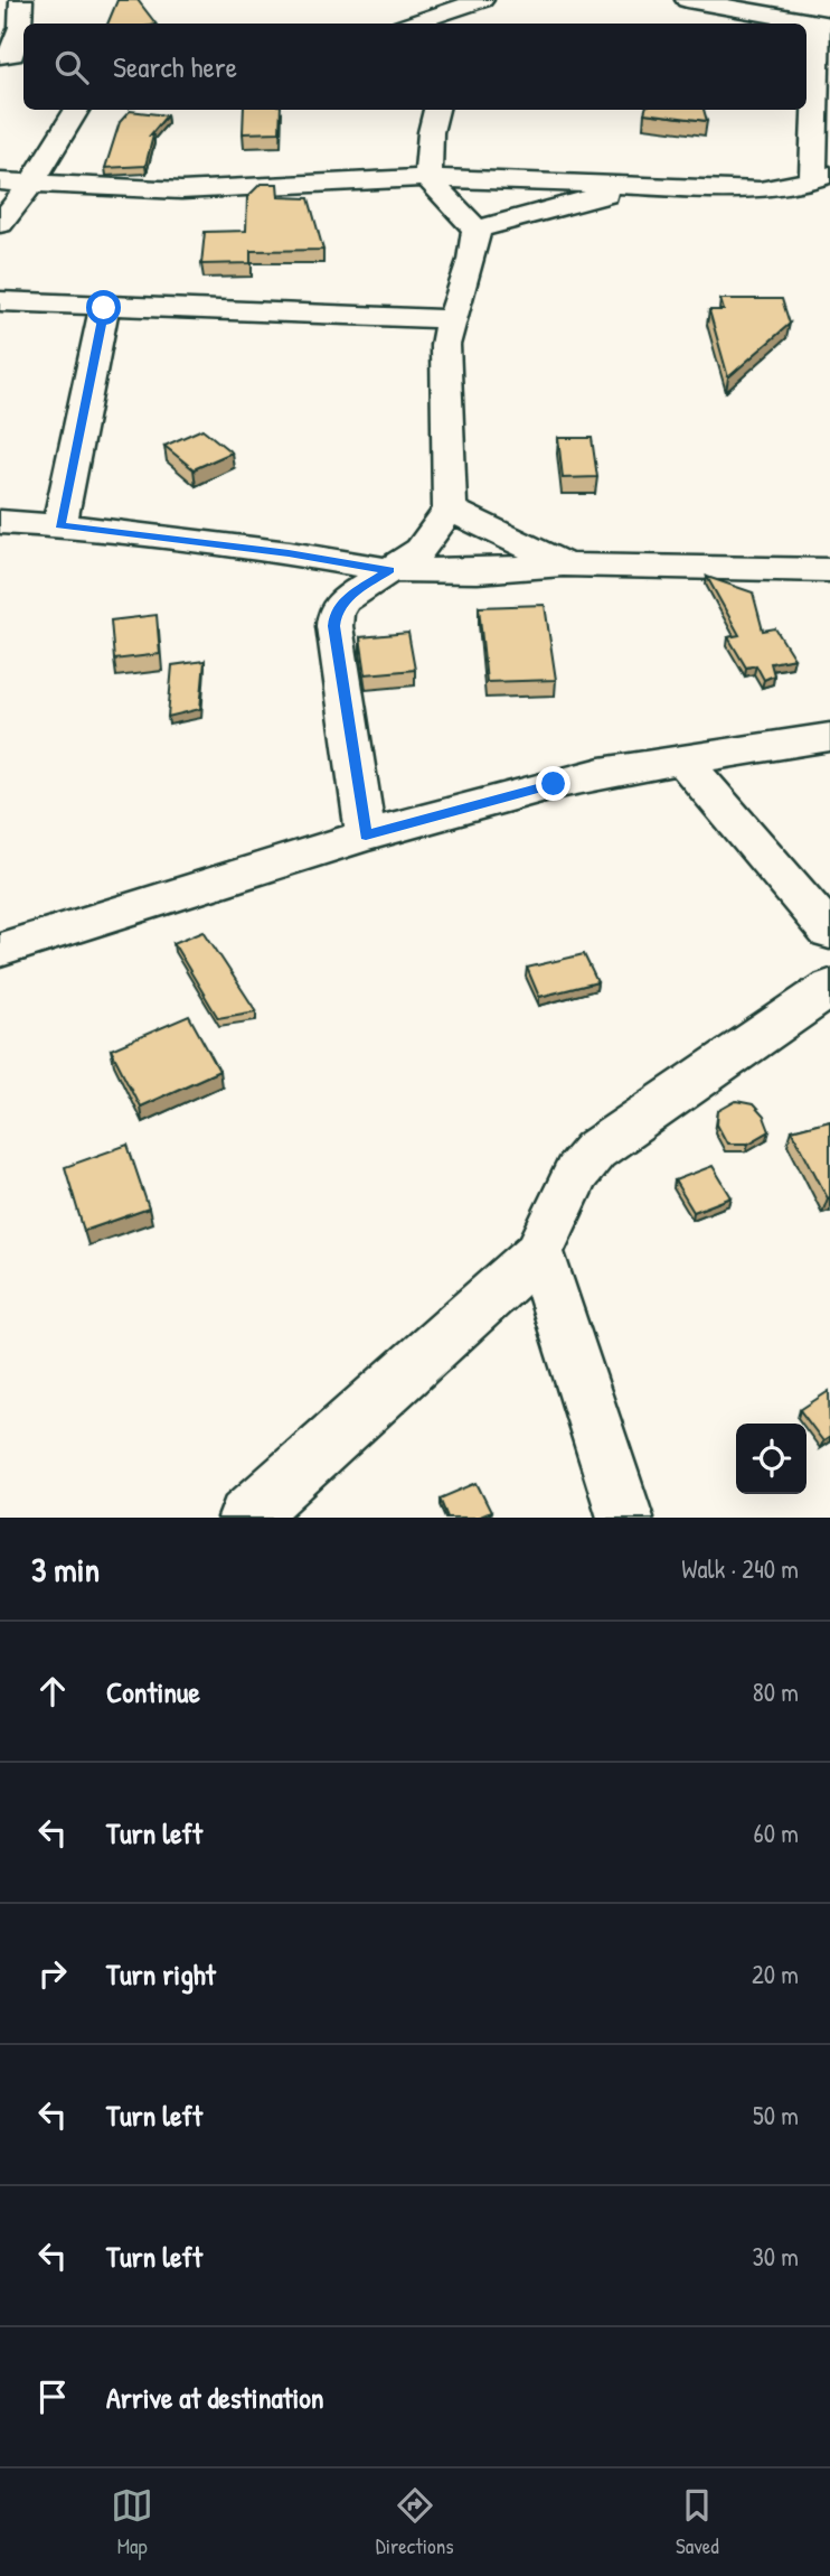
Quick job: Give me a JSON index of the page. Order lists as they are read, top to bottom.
{
  "page": {
    "search": "Search here",
    "heading": ["3 min", "Walk · 240 m"],
    "list": [
      ["Continue", "80 m"],
      ["Turn left", "60 m"],
      ["Turn right", "20 m"],
      ["Turn left", "50 m"],
      ["Turn left", "30 m"],
      "Arrive at destination"
    ],
    "nav": ["Map", "Directions", "Saved"]
  }
}
